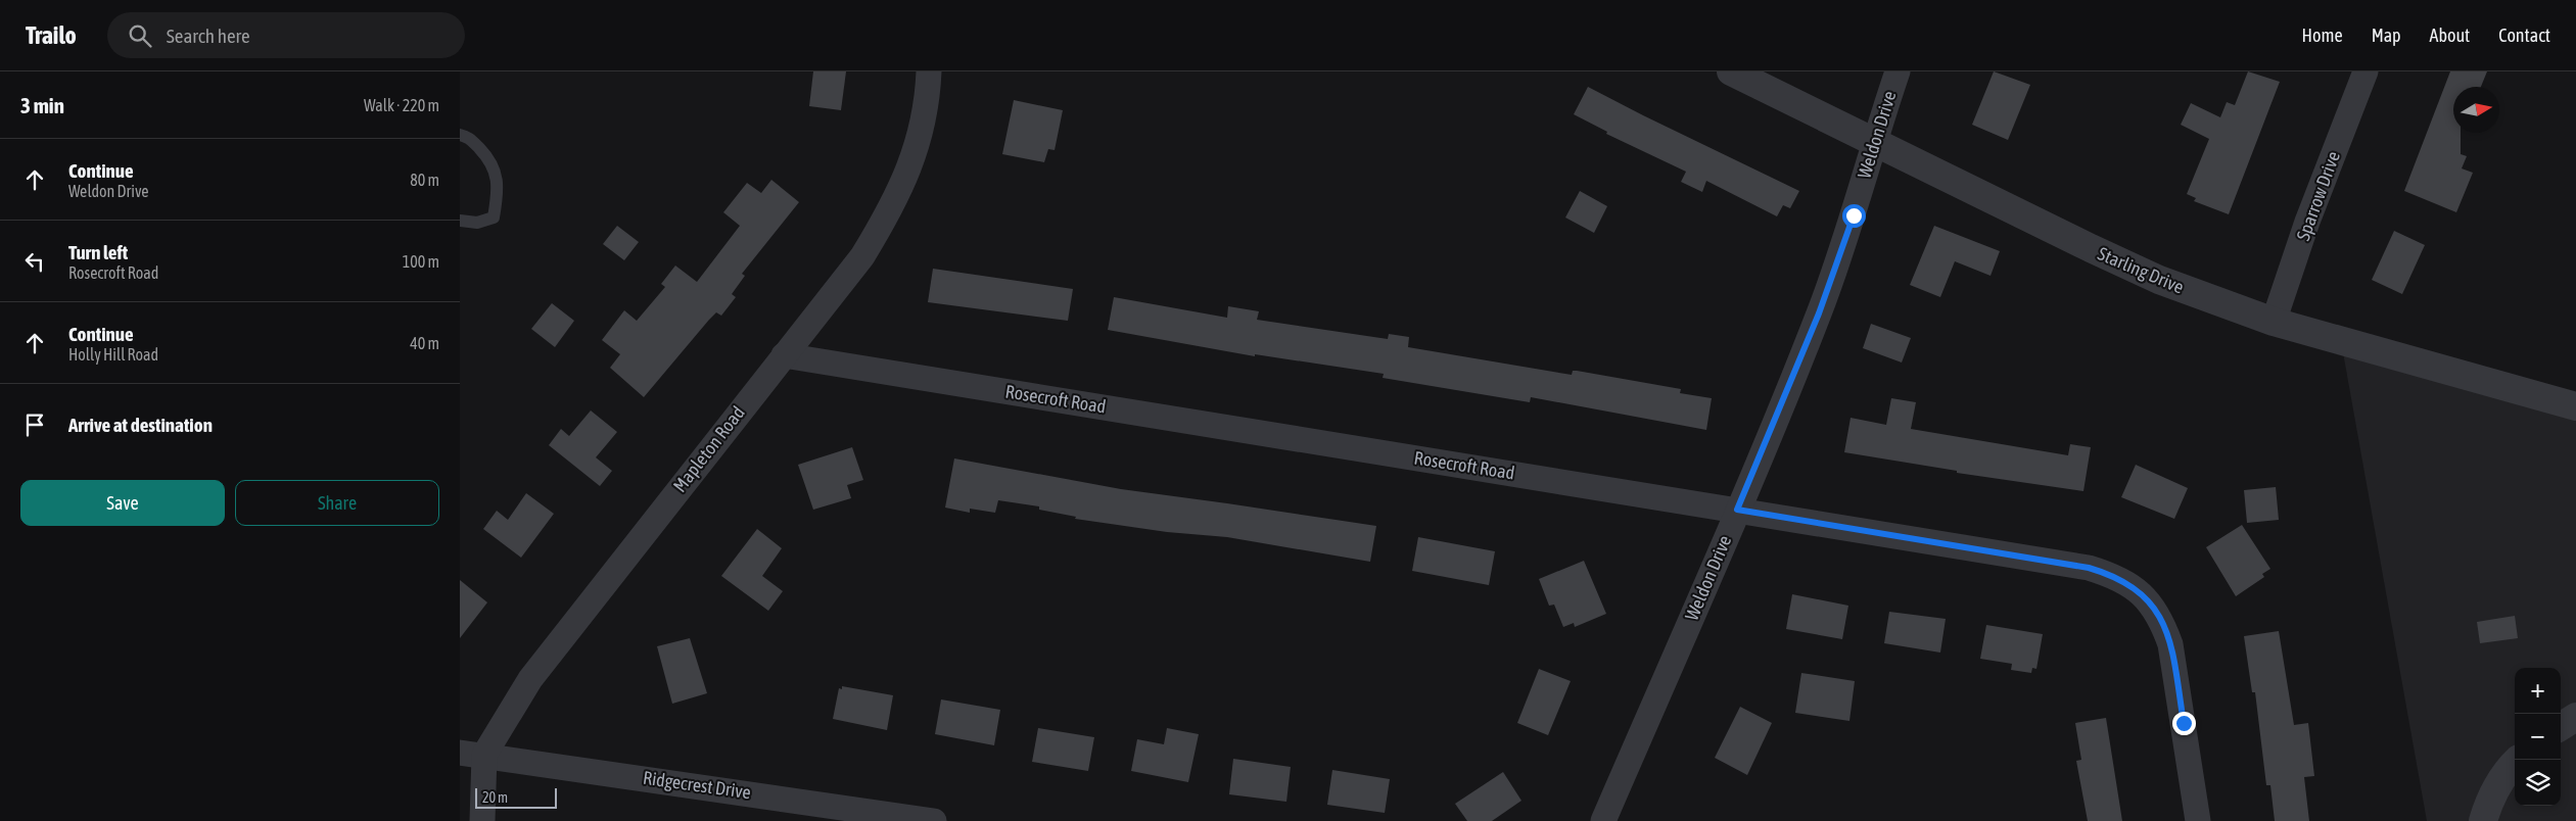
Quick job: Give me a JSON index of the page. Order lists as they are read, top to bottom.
{
  "streets": {
    "street": [
      "Weldon Drive",
      "Sparrow Drive",
      "Starling Drive",
      "Rosecroft Road",
      "Mapleton Road",
      "Ridgecrest Drive"
    ]
  },
  "crossings": [
    ["Weldon Drive", "Starling Drive"],
    ["Weldon Drive", "Rosecroft Road"],
    ["Sparrow Drive", "Starling Drive"],
    ["Rosecroft Road", "Mapleton Road"],
    ["Mapleton Road", "Ridgecrest Drive"]
  ],
  "scale_bar": "20 m",
  "north": "right",
  "page": {
    "header": "Trailo",
    "search": "Search here",
    "nav": [
      "Home",
      "Map",
      "About",
      "Contact"
    ],
    "heading": ["3 min", "Walk · 220 m"],
    "list": [
      ["Continue", "Weldon Drive", "80 m"],
      ["Turn left", "Rosecroft Road", "100 m"],
      ["Continue", "Holly Hill Road", "40 m"],
      "Arrive at destination"
    ],
    "buttons": ["Save", "Share"],
    "map_buttons": ["+", "−"],
    "scale": "20 m"
  }
}
